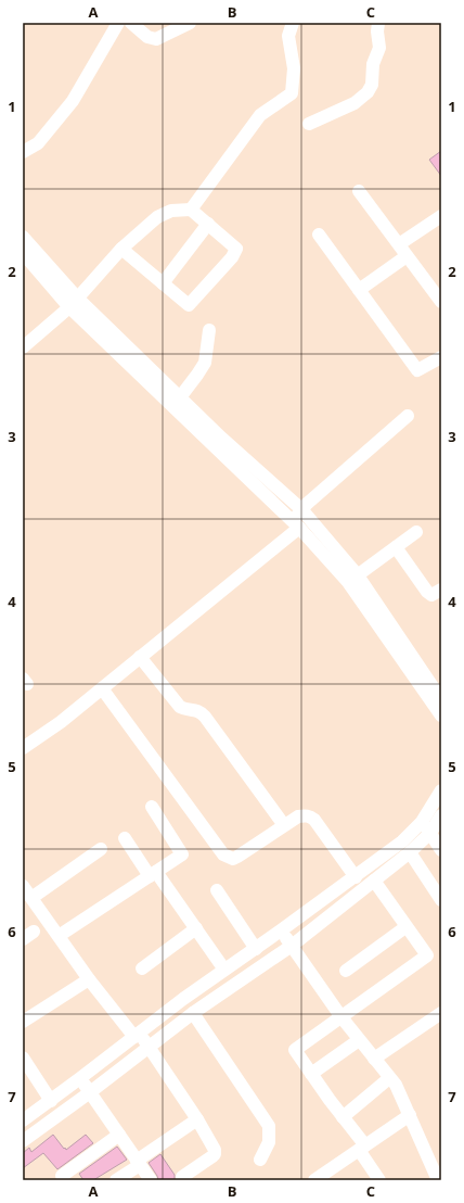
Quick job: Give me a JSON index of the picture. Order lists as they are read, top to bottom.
{
  "grid": {
    "columns": ["A", "B", "C"],
    "rows": [
      "1",
      "2",
      "3",
      "4",
      "5",
      "6",
      "7"
    ]
  }
}
